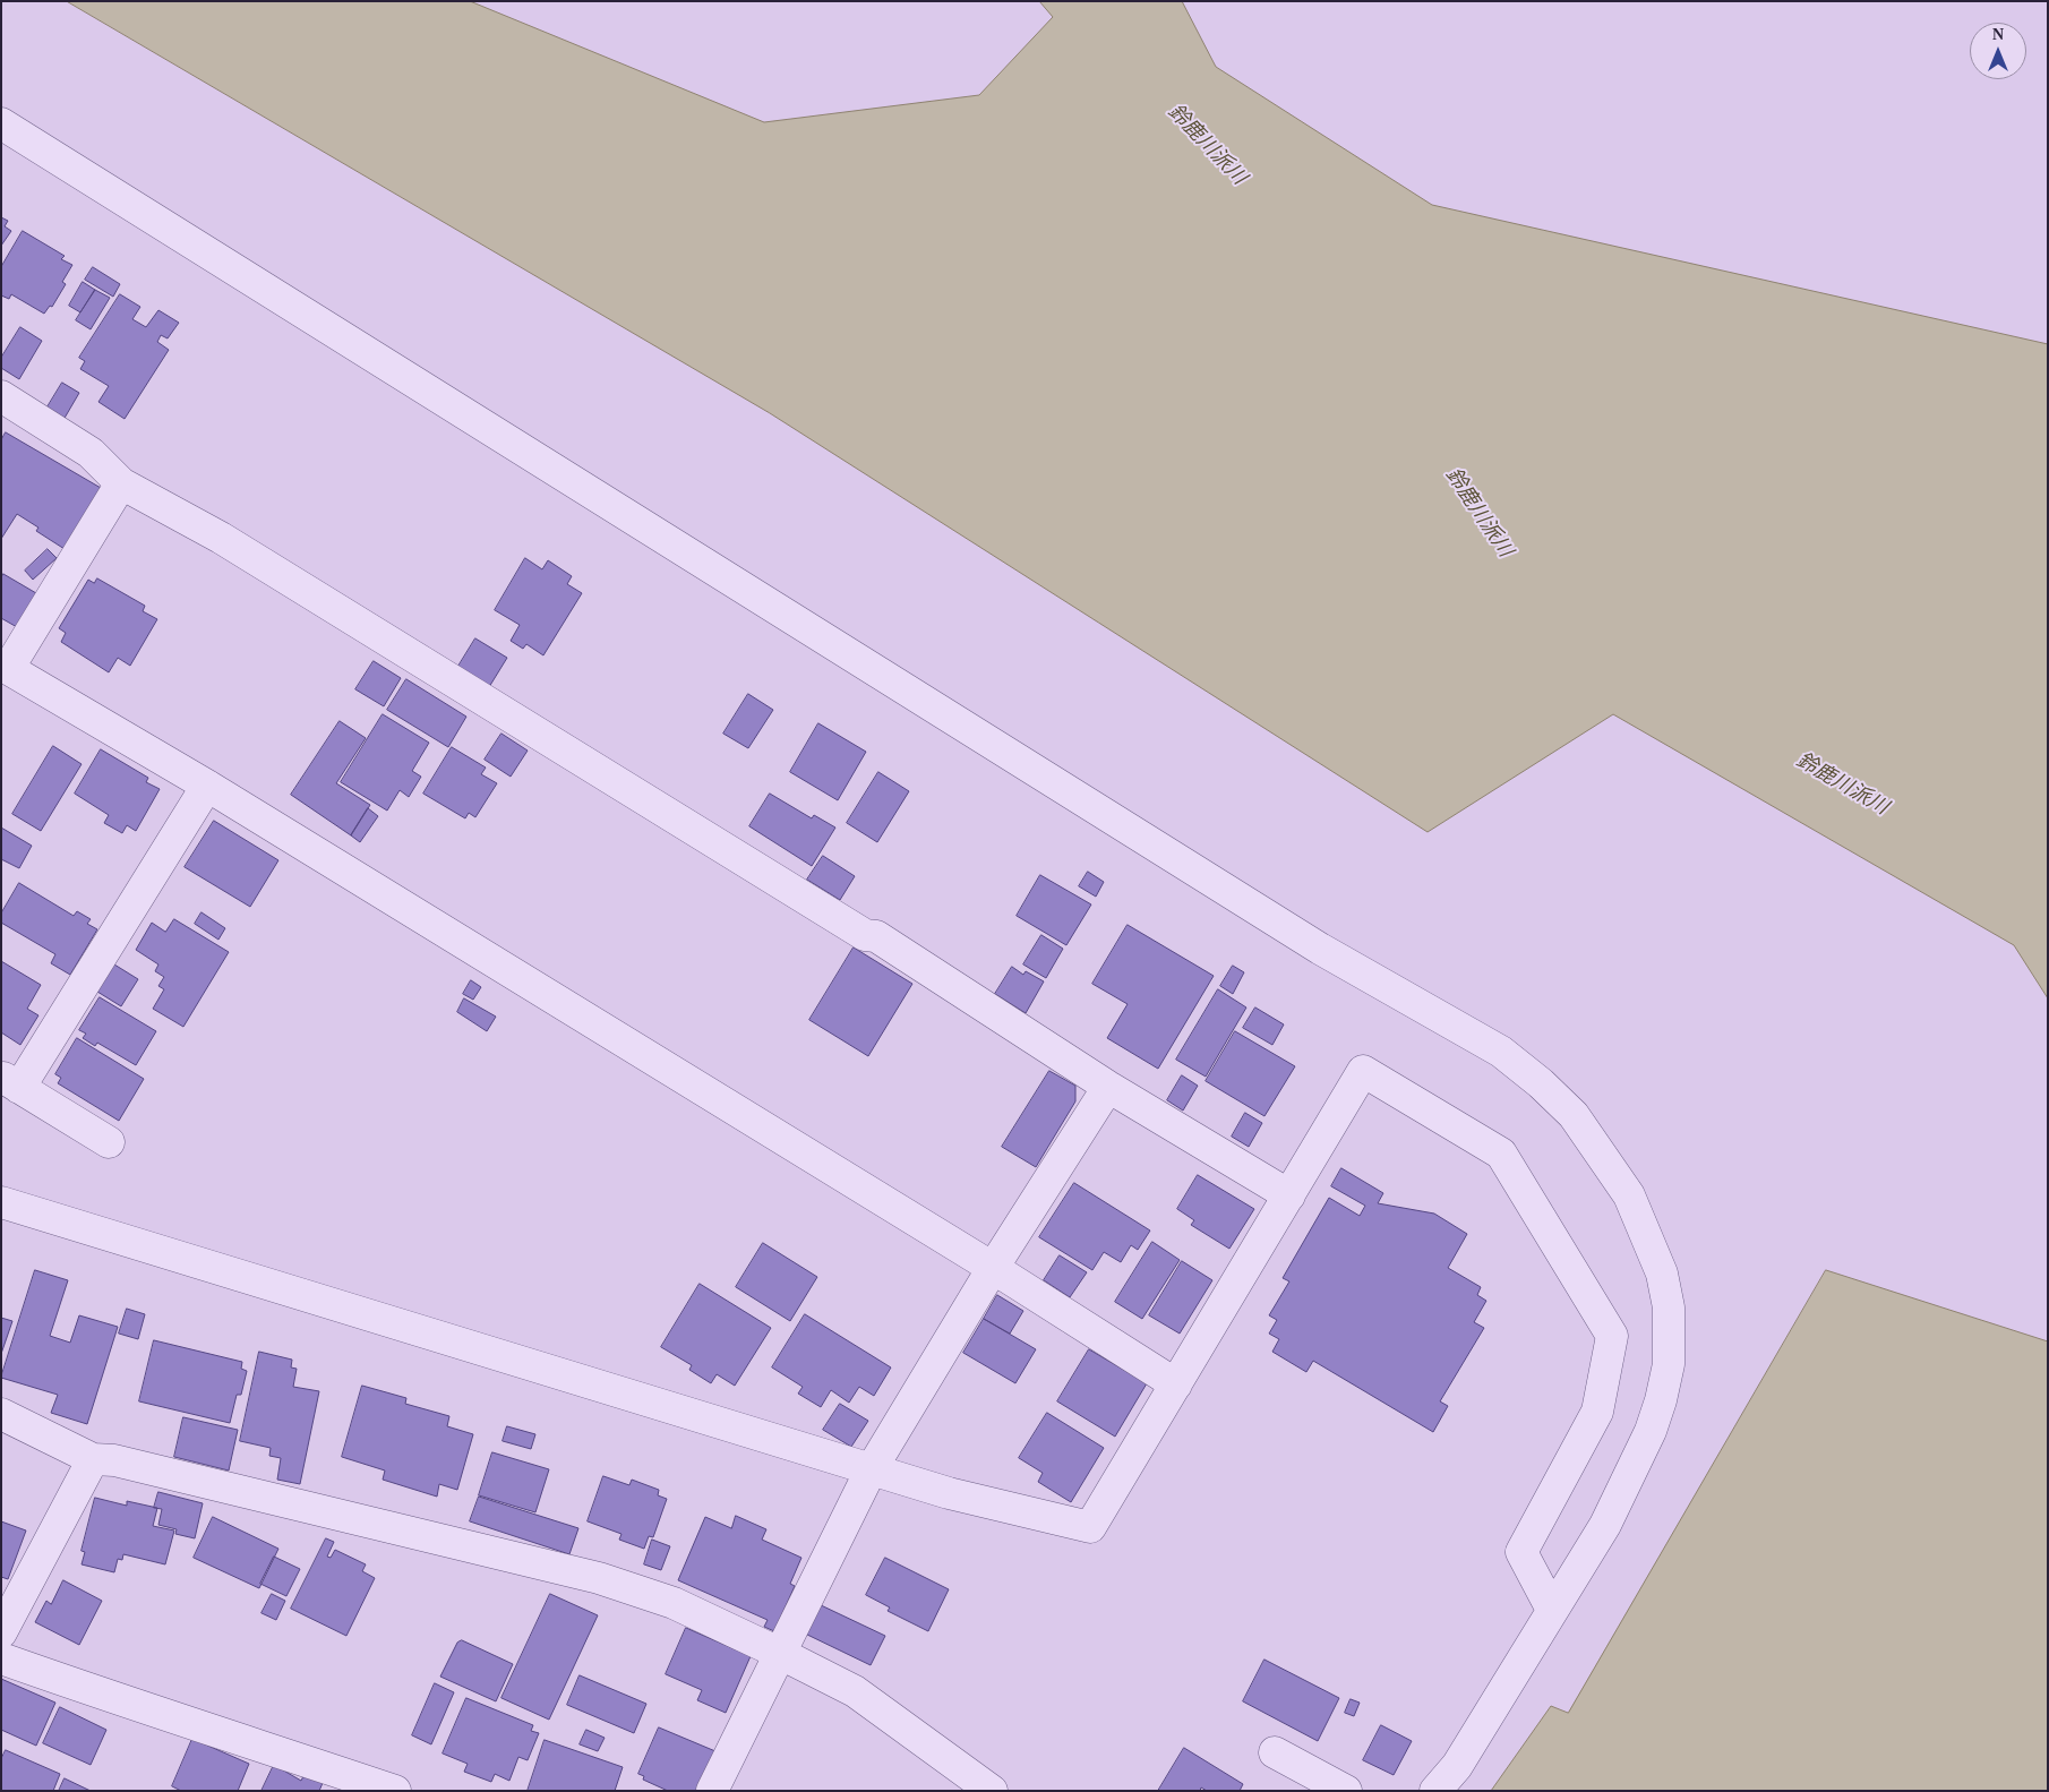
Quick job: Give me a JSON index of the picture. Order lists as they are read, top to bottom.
{
  "water": ["鈴鹿川派川"],
  "north": "top"
}
